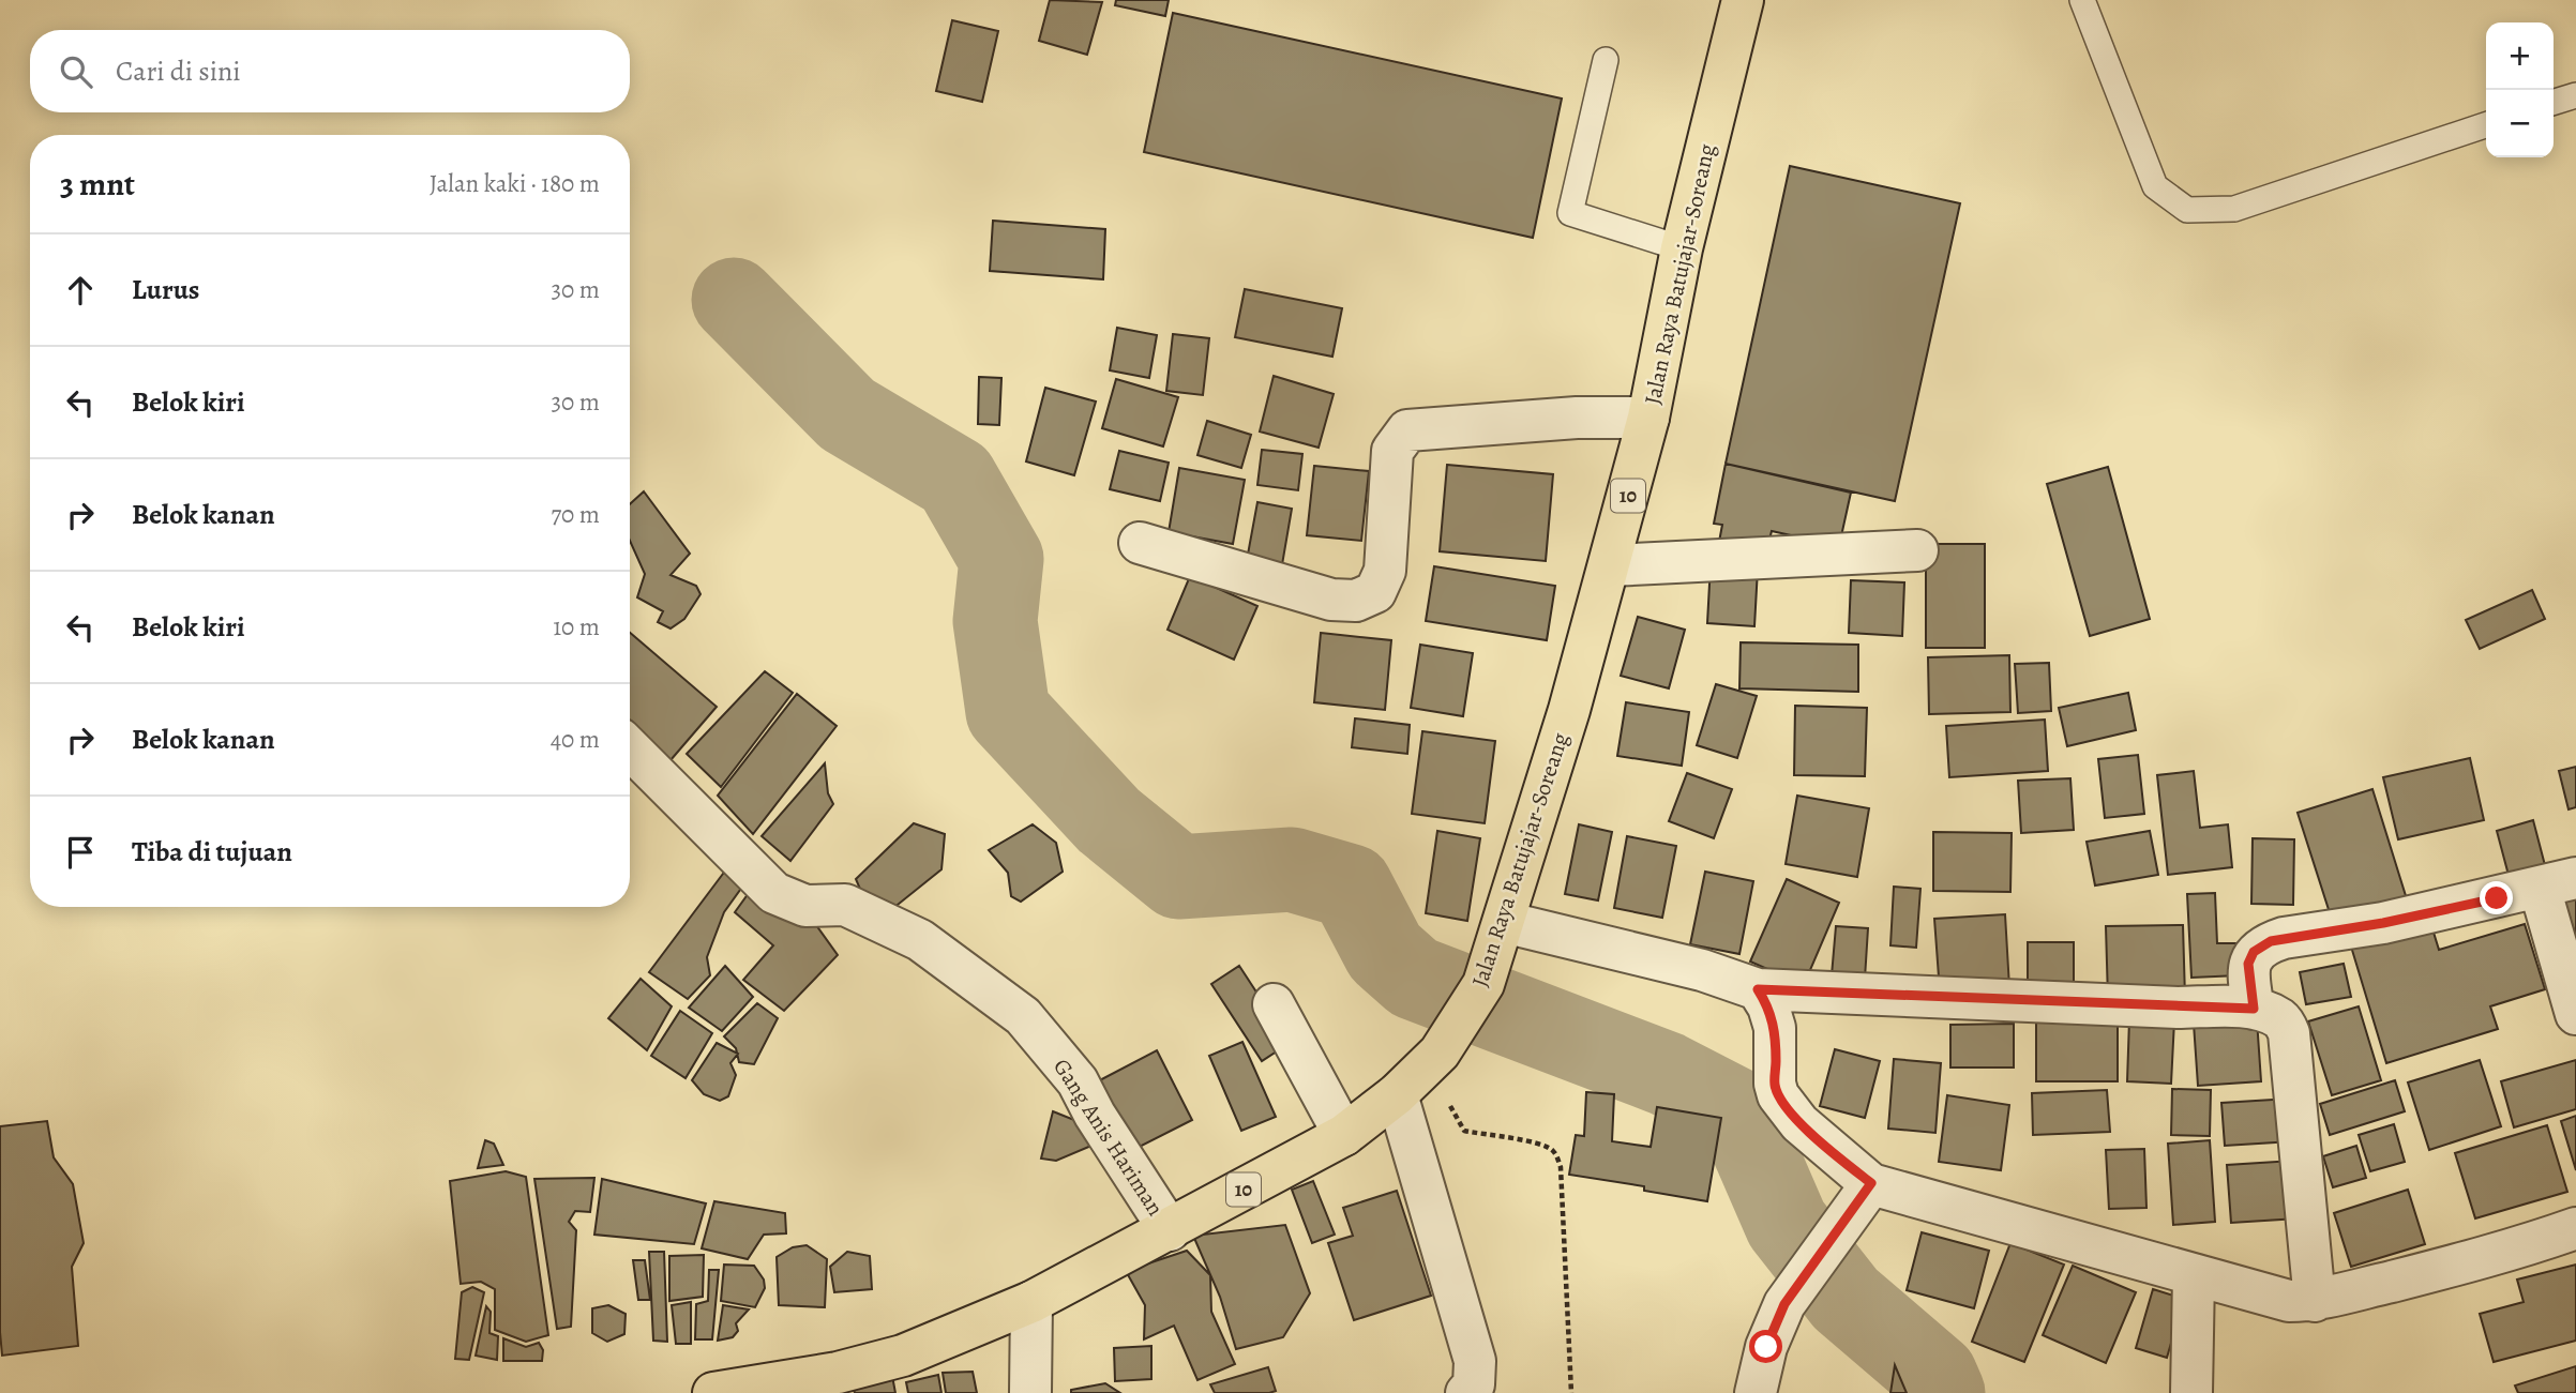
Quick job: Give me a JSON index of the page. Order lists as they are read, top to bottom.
{
  "streets": {
    "highway": ["Jalan Raya Batujajar-Soreang", "10"],
    "street": ["Gang Anis Hariman"]
  },
  "crossings": [
    ["Jalan Raya Batujajar-Soreang", "Gang Anis Hariman"]
  ],
  "page": {
    "map_buttons": ["+", "−"],
    "search": "Cari di sini",
    "heading": ["3 mnt", "Jalan kaki · 180 m"],
    "list": [
      ["Lurus", "30 m"],
      ["Belok kiri", "30 m"],
      ["Belok kanan", "70 m"],
      ["Belok kiri", "10 m"],
      ["Belok kanan", "40 m"],
      "Tiba di tujuan"
    ]
  }
}
